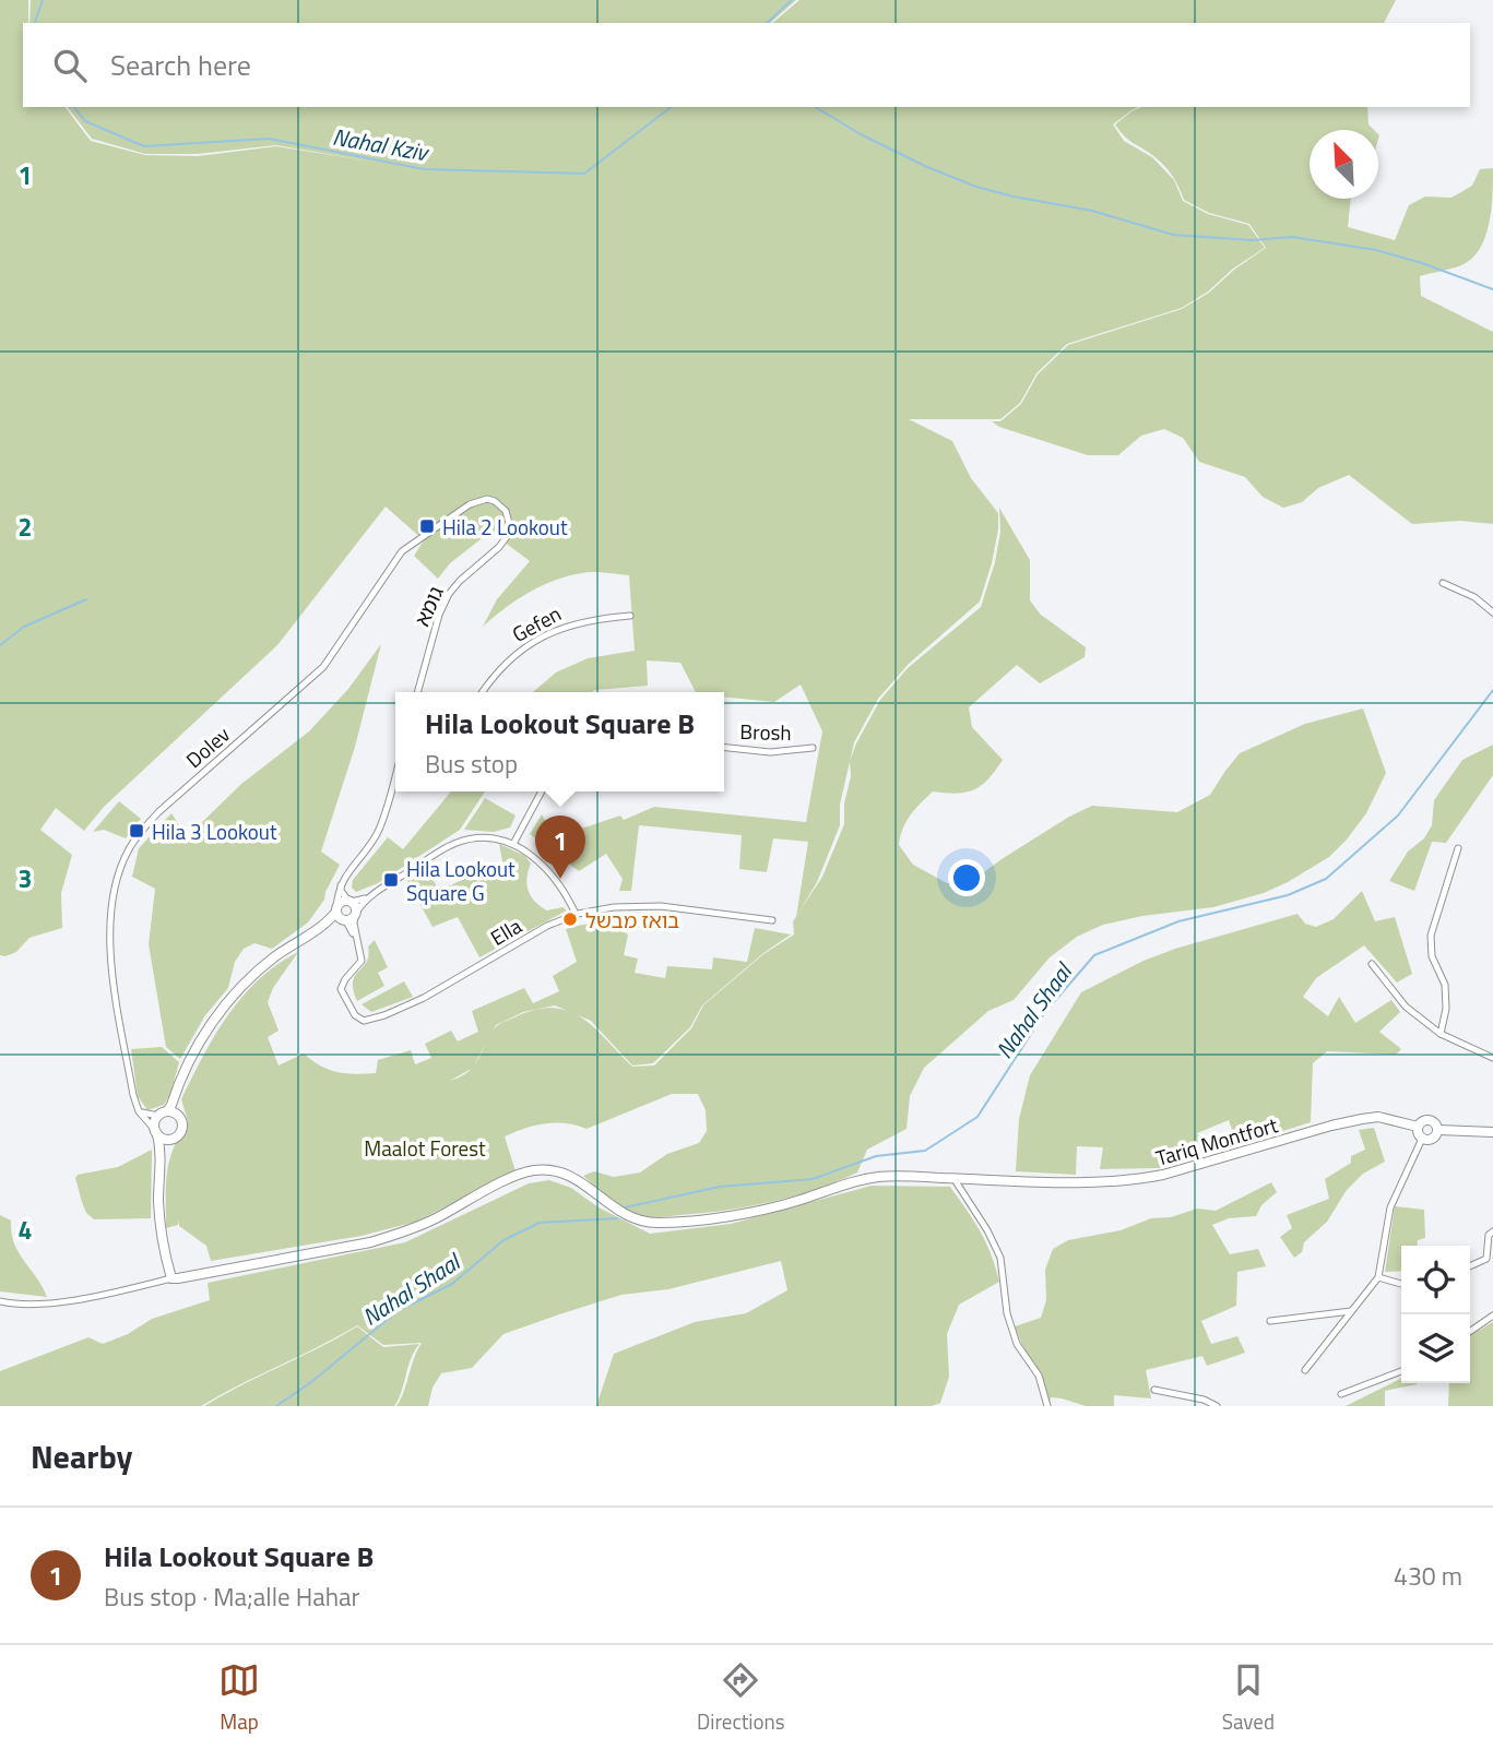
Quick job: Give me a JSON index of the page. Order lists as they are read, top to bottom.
{
  "streets": {
    "main road": ["Tariq Montfort"],
    "street": [
      "גומא",
      "Gefen",
      "Brosh",
      "Dolev",
      "Ella"
    ]
  },
  "crossings": [
    ["גומא", "Dolev"]
  ],
  "water": ["Nahal Kziv", "Nahal Shaal"],
  "parks": ["Maalot Forest"],
  "places": {
    "transit": ["Hila 2 Lookout", "Hila 3 Lookout", "Hila Lookout Square G"],
    "other": ["בואז מבשל"]
  },
  "north": "top left",
  "page": {
    "search": "Search here",
    "popup": ["Hila Lookout Square B", "Bus stop"],
    "pins": "1",
    "heading": "Nearby",
    "list": [
      {
        "mark": "1",
        "name": "Hila Lookout Square B",
        "note": "Bus stop · Ma;alle Hahar",
        "value": "430 m"
      }
    ],
    "nav": ["Map", "Directions", "Saved"]
  },
  "grid": {
    "rows": [
      "1",
      "2",
      "3",
      "4"
    ]
  }
}
